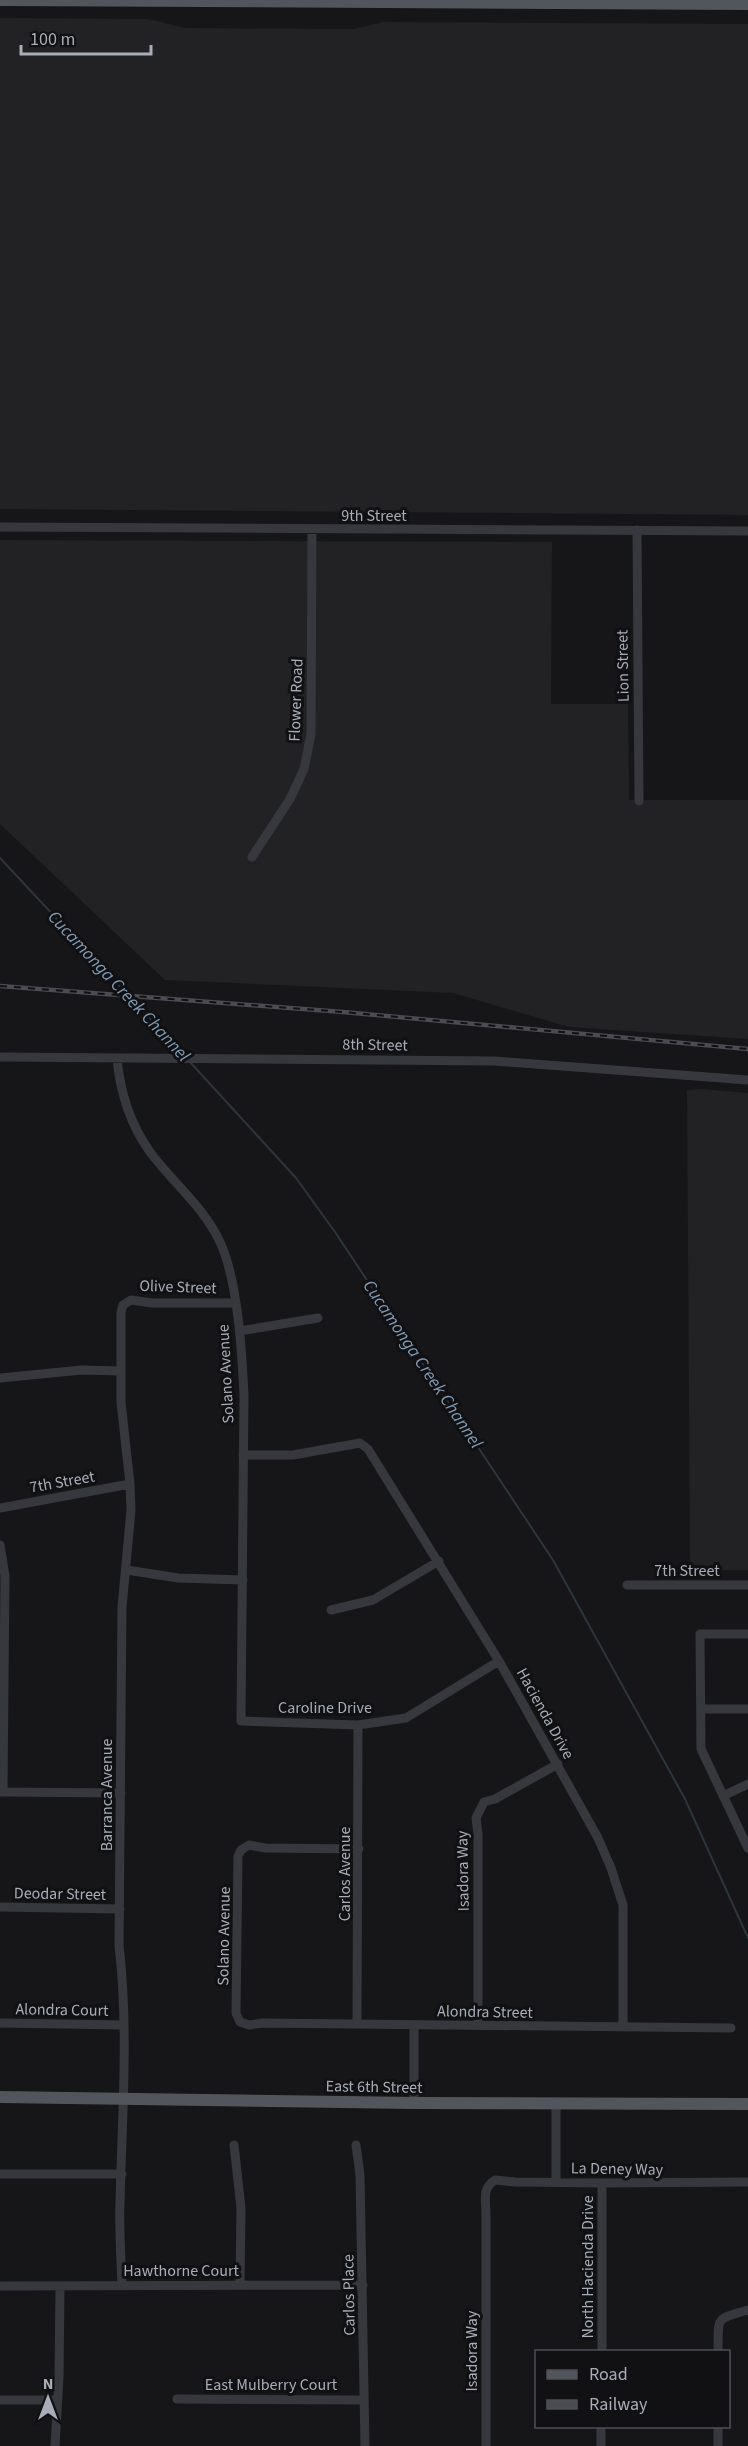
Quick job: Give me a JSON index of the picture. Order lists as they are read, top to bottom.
{
  "streets": {
    "main road": ["East 6th Street"],
    "street": [
      "9th Street",
      "Lion Street",
      "Flower Road",
      "8th Street",
      "Olive Street",
      "Solano Avenue",
      "7th Street",
      "Caroline Drive",
      "Hacienda Drive",
      "Barranca Avenue",
      "Isadora Way",
      "Carlos Avenue",
      "Deodar Street",
      "Alondra Court",
      "Alondra Street",
      "La Deney Way",
      "North Hacienda Drive",
      "Hawthorne Court",
      "Carlos Place",
      "East Mulberry Court"
    ]
  },
  "crossings": [
    ["9th Street", "Lion Street"],
    ["9th Street", "Flower Road"],
    ["8th Street", "Solano Avenue"],
    ["Olive Street", "Solano Avenue"],
    ["Olive Street", "Barranca Avenue"],
    ["Solano Avenue", "Caroline Drive"],
    ["Solano Avenue", "Hacienda Drive"],
    ["Solano Avenue", "Carlos Avenue"],
    ["Solano Avenue", "Alondra Street"],
    ["7th Street", "Barranca Avenue"],
    ["Caroline Drive", "Hacienda Drive"],
    ["Caroline Drive", "Carlos Avenue"],
    ["Hacienda Drive", "Isadora Way"],
    ["Hacienda Drive", "Alondra Street"],
    ["Barranca Avenue", "Deodar Street"],
    ["Barranca Avenue", "Alondra Court"],
    ["Barranca Avenue", "East 6th Street"],
    ["Barranca Avenue", "Hawthorne Court"],
    ["Isadora Way", "Alondra Street"],
    ["Isadora Way", "La Deney Way"],
    ["Carlos Avenue", "Alondra Street"],
    ["La Deney Way", "North Hacienda Drive"],
    ["Hawthorne Court", "Carlos Place"],
    ["Carlos Place", "East Mulberry Court"]
  ],
  "water": ["Cucamonga Creek Channel"],
  "legend": ["Road", "Railway"],
  "scale_bar": "100 m",
  "north": "top"
}
